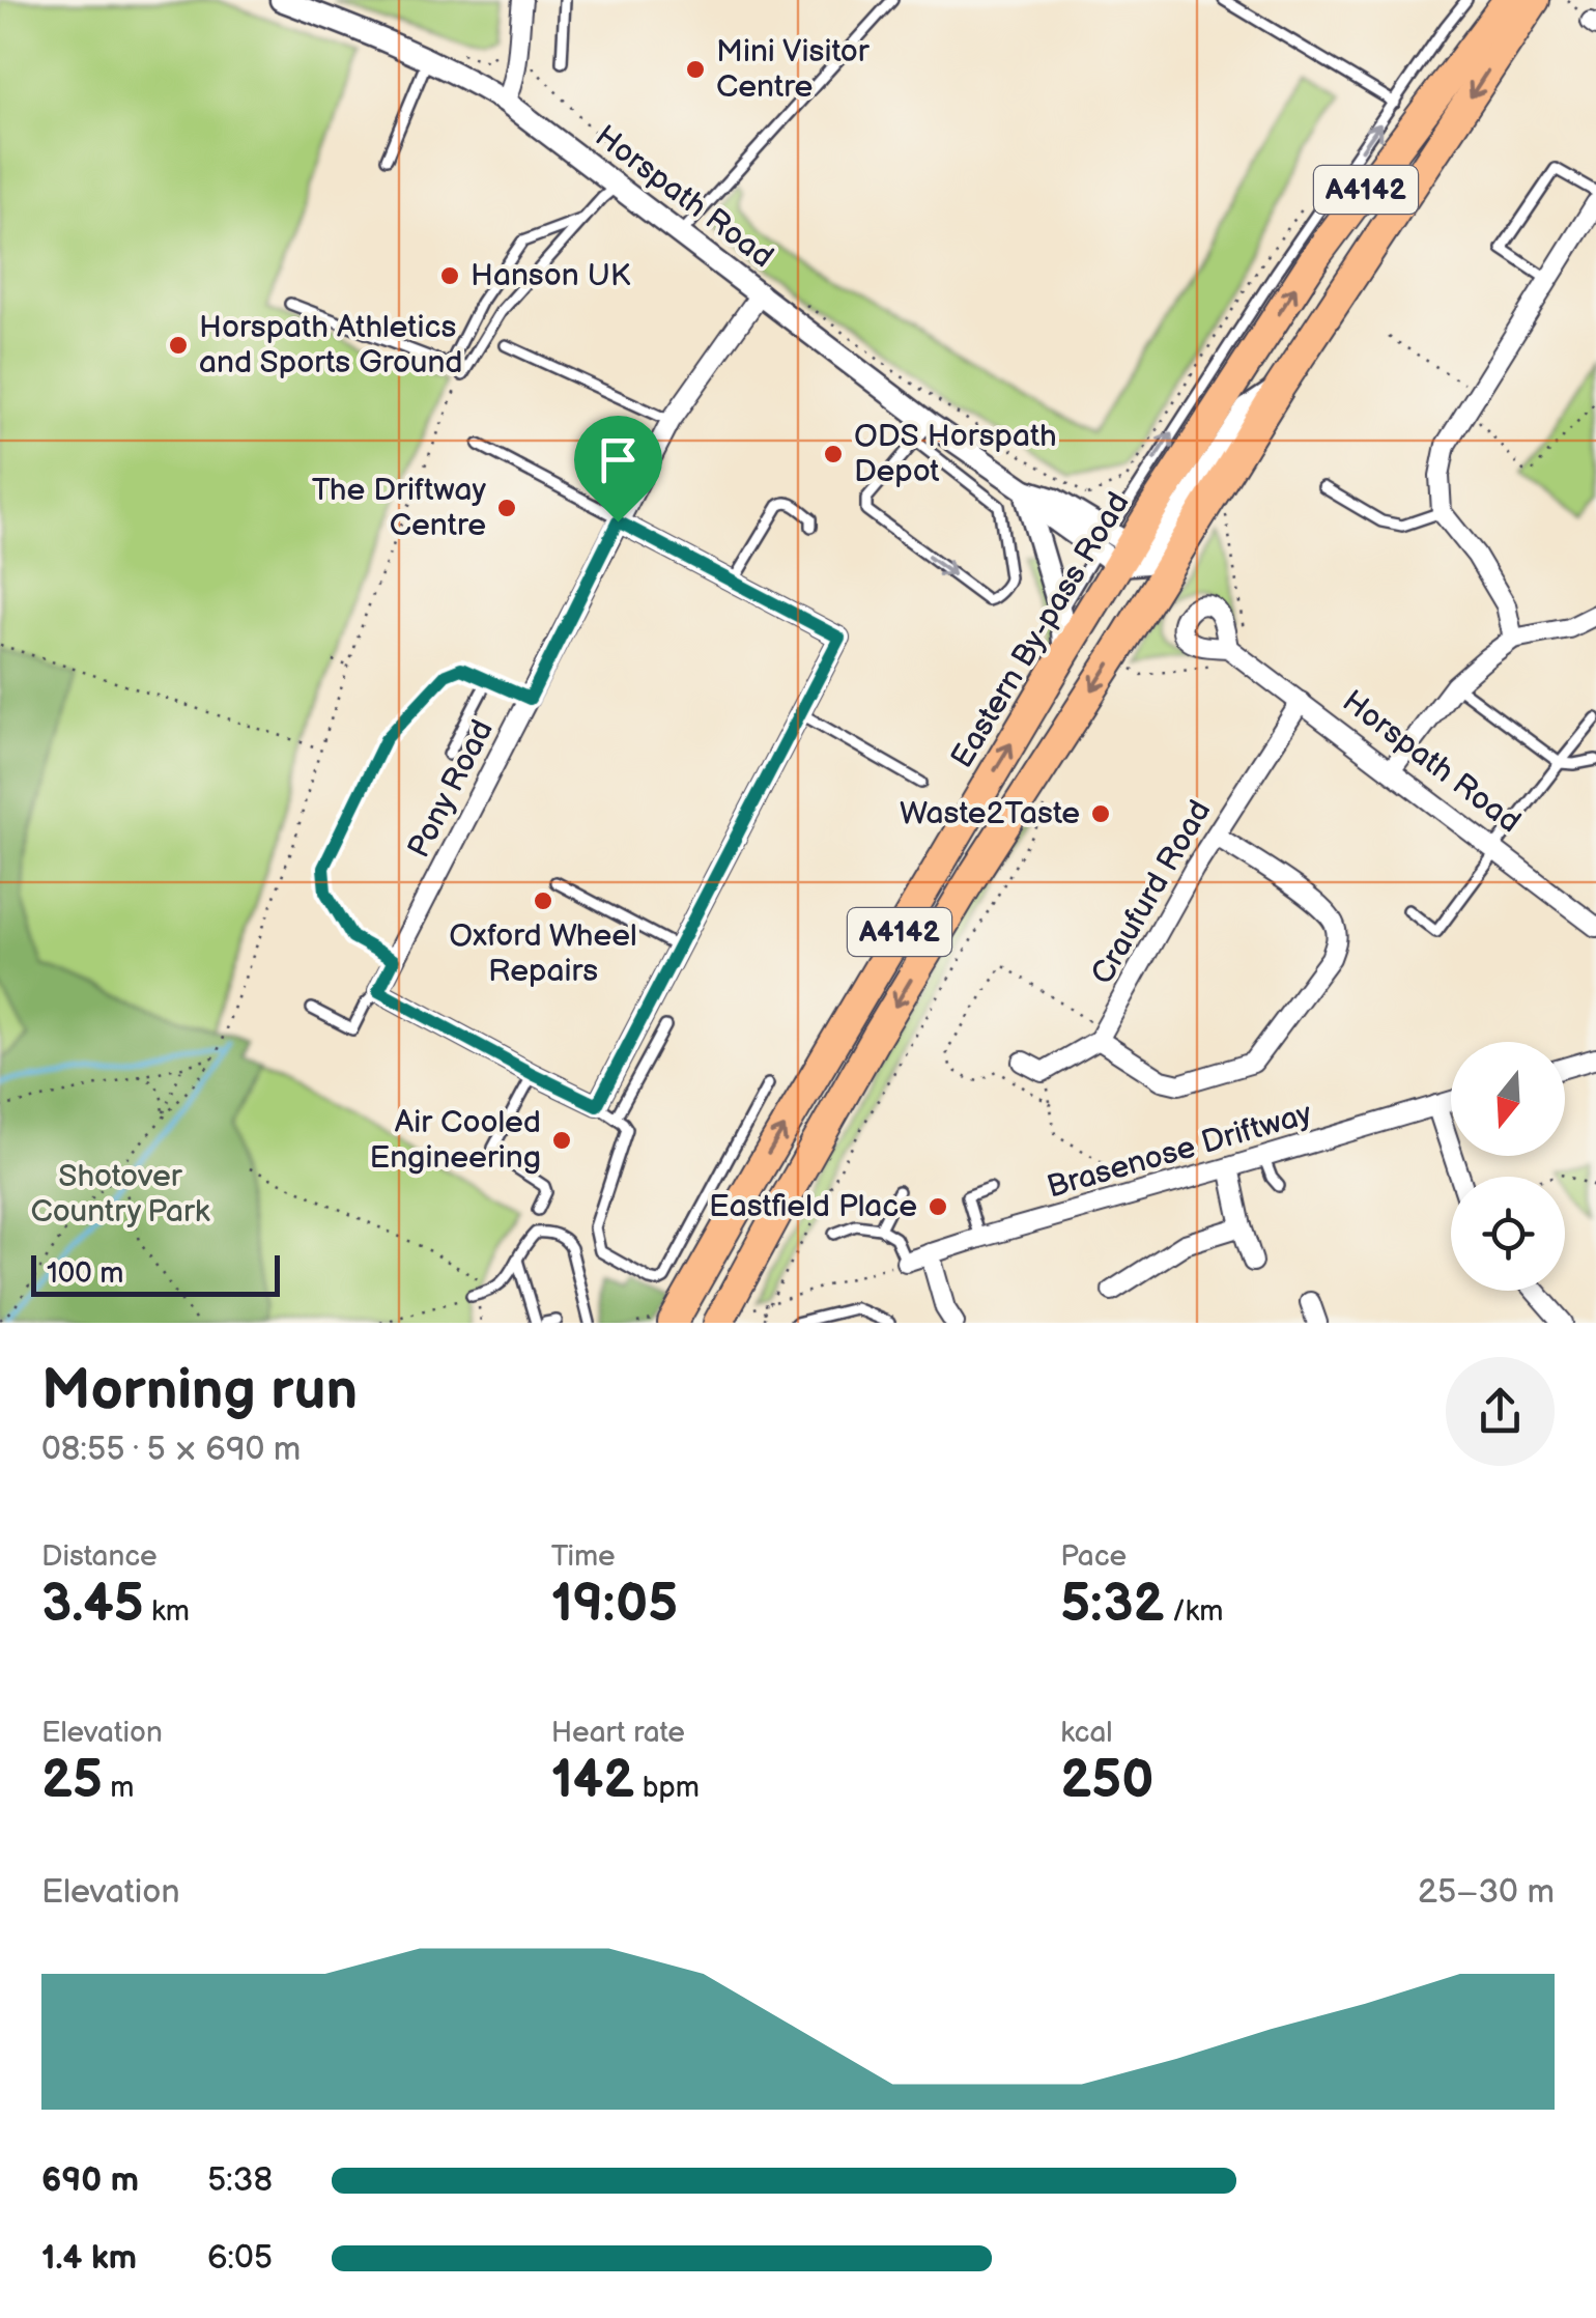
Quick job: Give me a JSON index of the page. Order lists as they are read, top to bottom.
{
  "streets": {
    "highway": ["A4142", "Eastern By-pass Road"],
    "street": [
      "Horspath Road",
      "Pony Road",
      "Craufurd Road",
      "Brasenose Driftway"
    ]
  },
  "crossings": [
    ["Horspath Road", "Eastern By-pass Road"],
    ["Horspath Road", "Pony Road"],
    ["Horspath Road", "Craufurd Road"]
  ],
  "parks": ["Shotover Country Park"],
  "places": [
    "Mini Visitor Centre",
    "Hanson UK",
    "Horspath Athletics and Sports Ground",
    "ODS Horspath Depot",
    "The Driftway Centre",
    "Waste2Taste",
    "Oxford Wheel Repairs",
    "Air Cooled Engineering",
    "Eastfield Place"
  ],
  "scale_bar": "100 m",
  "north": "bottom",
  "page": {
    "scale": "100 m",
    "heading": ["Morning run", "08:55 · 5 × 690 m"],
    "stats": [
      ["Distance", "3.45 km"],
      ["Time", "19:05"],
      ["Pace", "5:32 /km"],
      ["Elevation", "25 m"],
      ["Heart rate", "142 bpm"],
      ["kcal", "250"]
    ],
    "chart": ["Elevation", "25–30 m"],
    "list": [
      {
        "name": "690 m",
        "note": "5:38"
      },
      {
        "name": "1.4 km",
        "note": "6:05"
      }
    ]
  }
}
